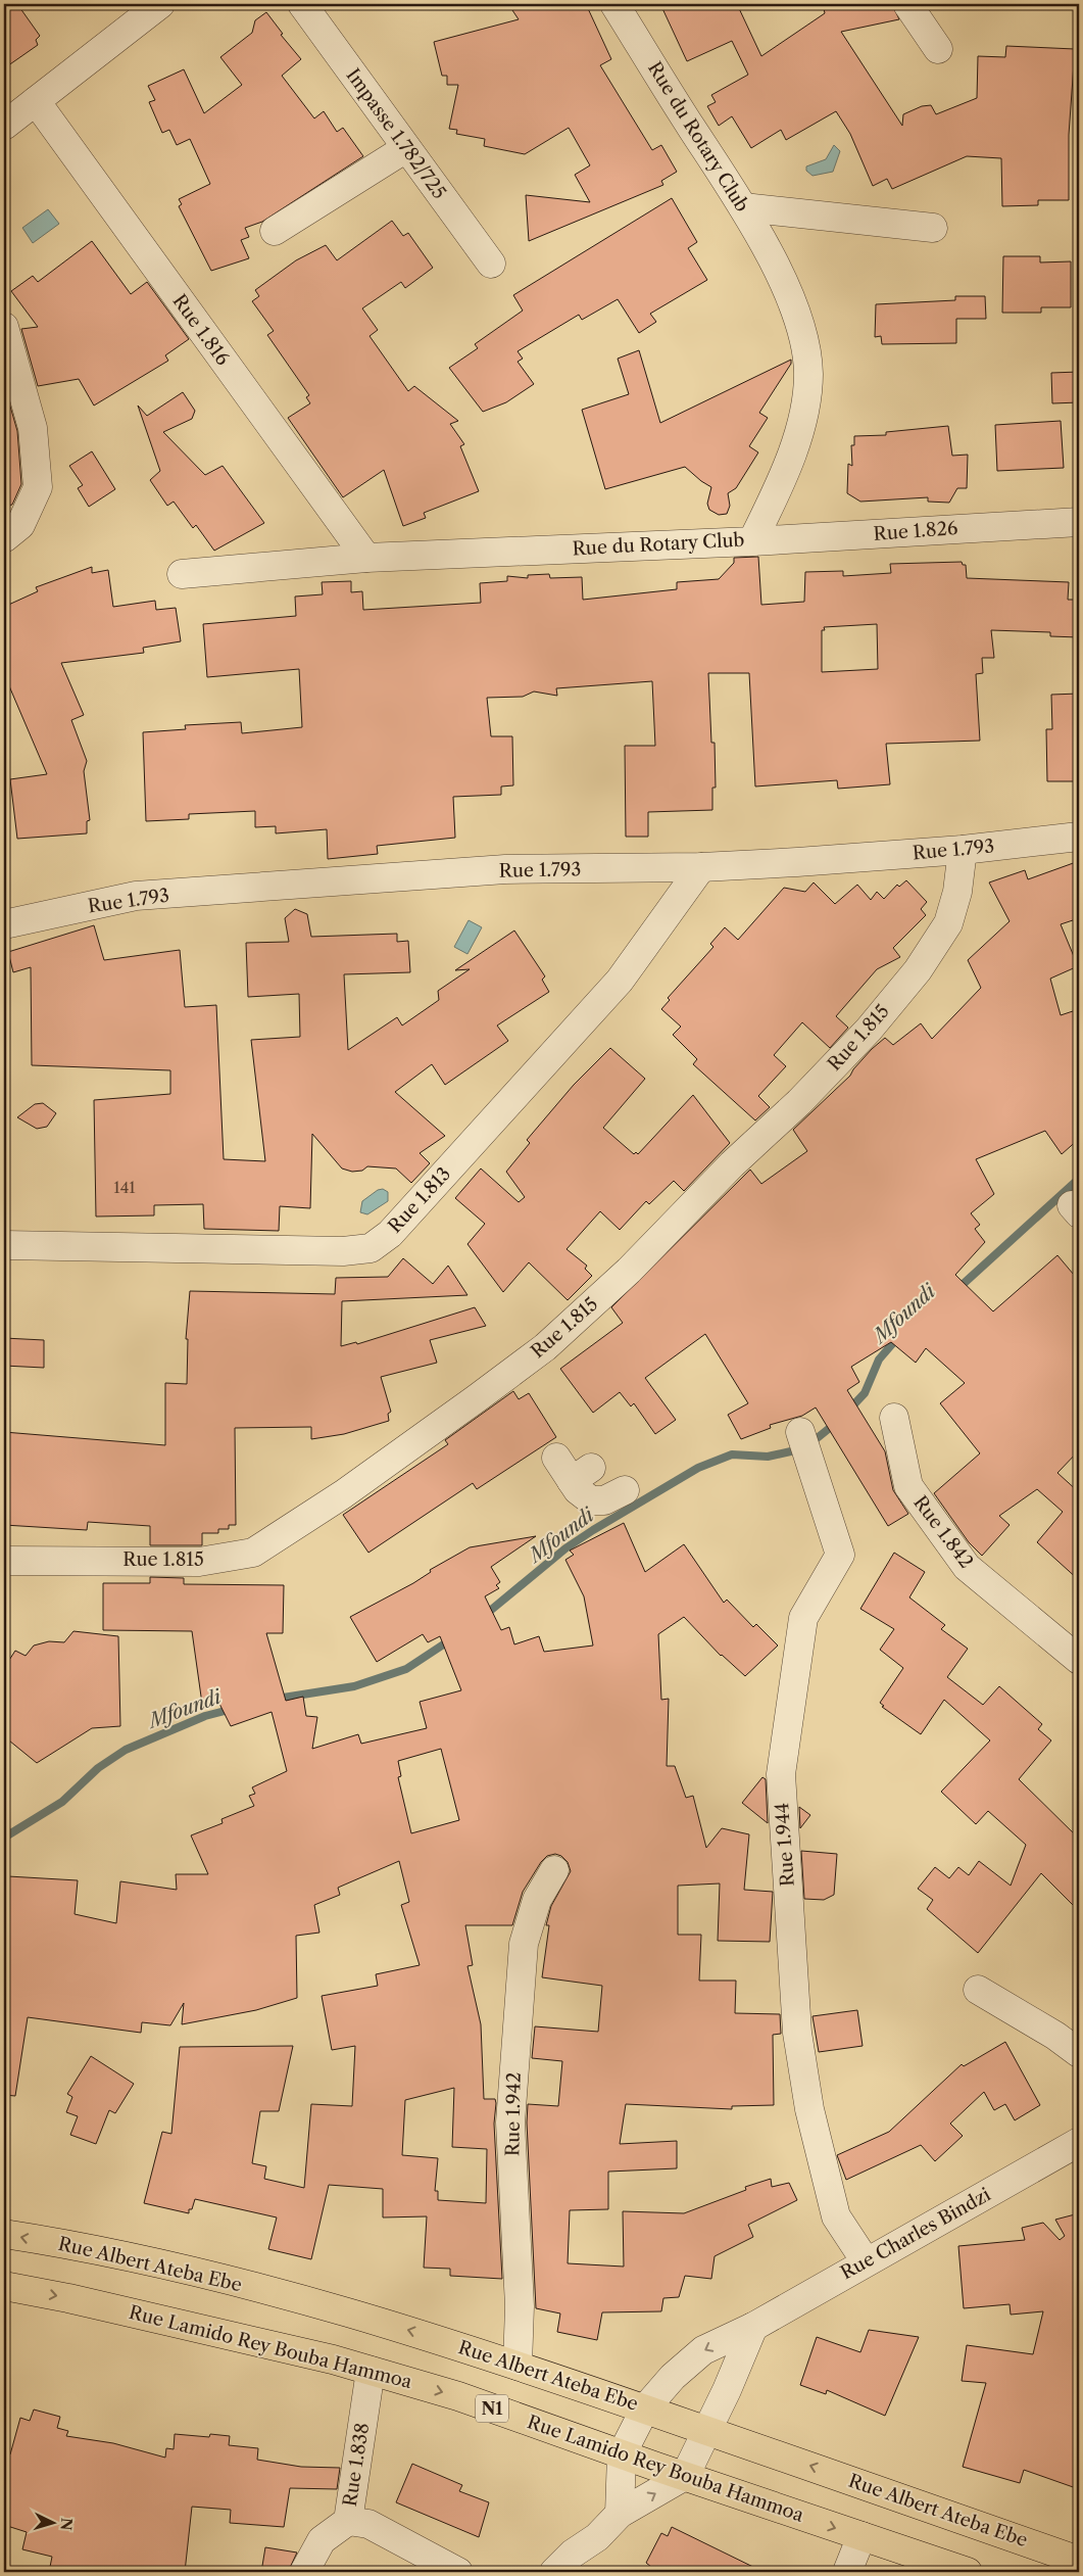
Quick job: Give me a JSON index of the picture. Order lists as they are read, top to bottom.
{
  "streets": {
    "highway": ["Rue Albert Ateba Ebe", "Rue Lamido Rey Bouba Hammoa", "N1"],
    "street": [
      "Impasse 1.782/725",
      "Rue du Rotary Club",
      "Rue 1.816",
      "Rue 1.826",
      "Rue 1.793",
      "Rue 1.815",
      "Rue 1.813",
      "Rue 1.842",
      "Rue 1.944",
      "Rue 1.942",
      "Rue Charles Bindzi",
      "Rue 1.838"
    ]
  },
  "crossings": [
    ["Rue du Rotary Club", "Rue 1.816"],
    ["Rue du Rotary Club", "Rue 1.826"],
    ["Rue 1.793", "Rue 1.815"],
    ["Rue 1.793", "Rue 1.813"],
    ["Rue 1.944", "Rue Charles Bindzi"],
    ["Rue 1.942", "Rue Albert Ateba Ebe"],
    ["Rue Charles Bindzi", "Rue Albert Ateba Ebe"],
    ["Rue Charles Bindzi", "Rue Lamido Rey Bouba Hammoa"],
    ["Rue Lamido Rey Bouba Hammoa", "Rue 1.838"]
  ],
  "one_way": ["Rue Albert Ateba Ebe", "Rue Lamido Rey Bouba Hammoa"],
  "water": ["Mfoundi"],
  "house_numbers": ["141"],
  "north": "right"
}
